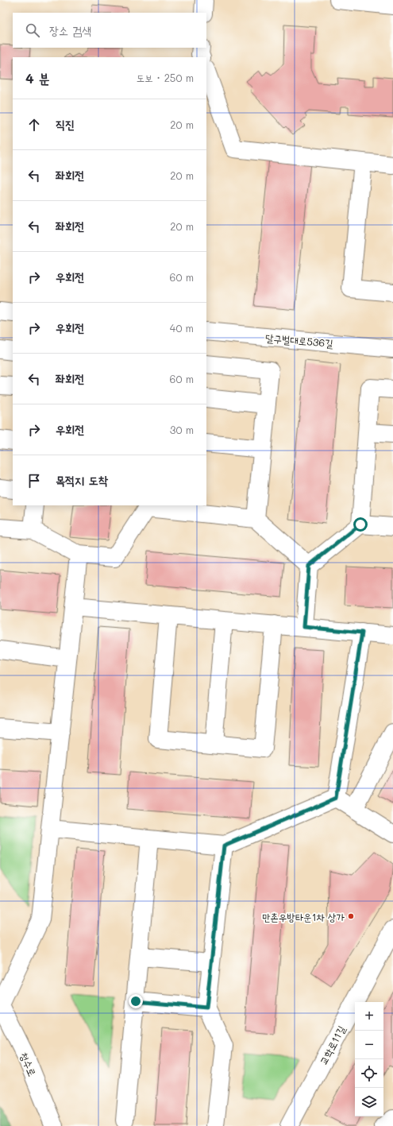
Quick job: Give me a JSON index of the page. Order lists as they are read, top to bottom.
{
  "streets": {
    "street": ["달구벌대로536길", "교학로11길", "청수로"]
  },
  "places": ["만촌우방타운1차 상가"],
  "page": {
    "search": "장소 검색",
    "heading": ["4 분", "도보 · 250 m"],
    "list": [
      ["직진", "20 m"],
      ["좌회전", "20 m"],
      ["좌회전", "20 m"],
      ["우회전", "60 m"],
      ["우회전", "40 m"],
      ["좌회전", "60 m"],
      ["우회전", "30 m"],
      "목적지 도착"
    ],
    "map_buttons": ["+", "−"]
  }
}
